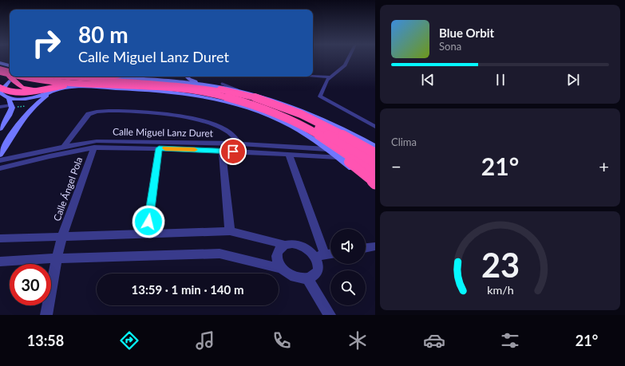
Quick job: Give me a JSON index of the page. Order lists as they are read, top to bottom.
{
  "streets": {
    "street": ["Calle Miguel Lanz Duret", "Calle Ángel Pola"]
  },
  "crossings": [
    ["Calle Miguel Lanz Duret", "Calle Ángel Pola"]
  ],
  "page": {
    "turn": ["80 m", "Calle Miguel Lanz Duret"],
    "song": ["Blue Orbit", "Sona"],
    "tile": "Clima",
    "heat": ["−", "21°", "+"],
    "limit": "30",
    "trip": "13:59 · 1 min · 140 m",
    "tabs": ["13:58", "21°"],
    "gauge": ["23", "km/h"]
  }
}
